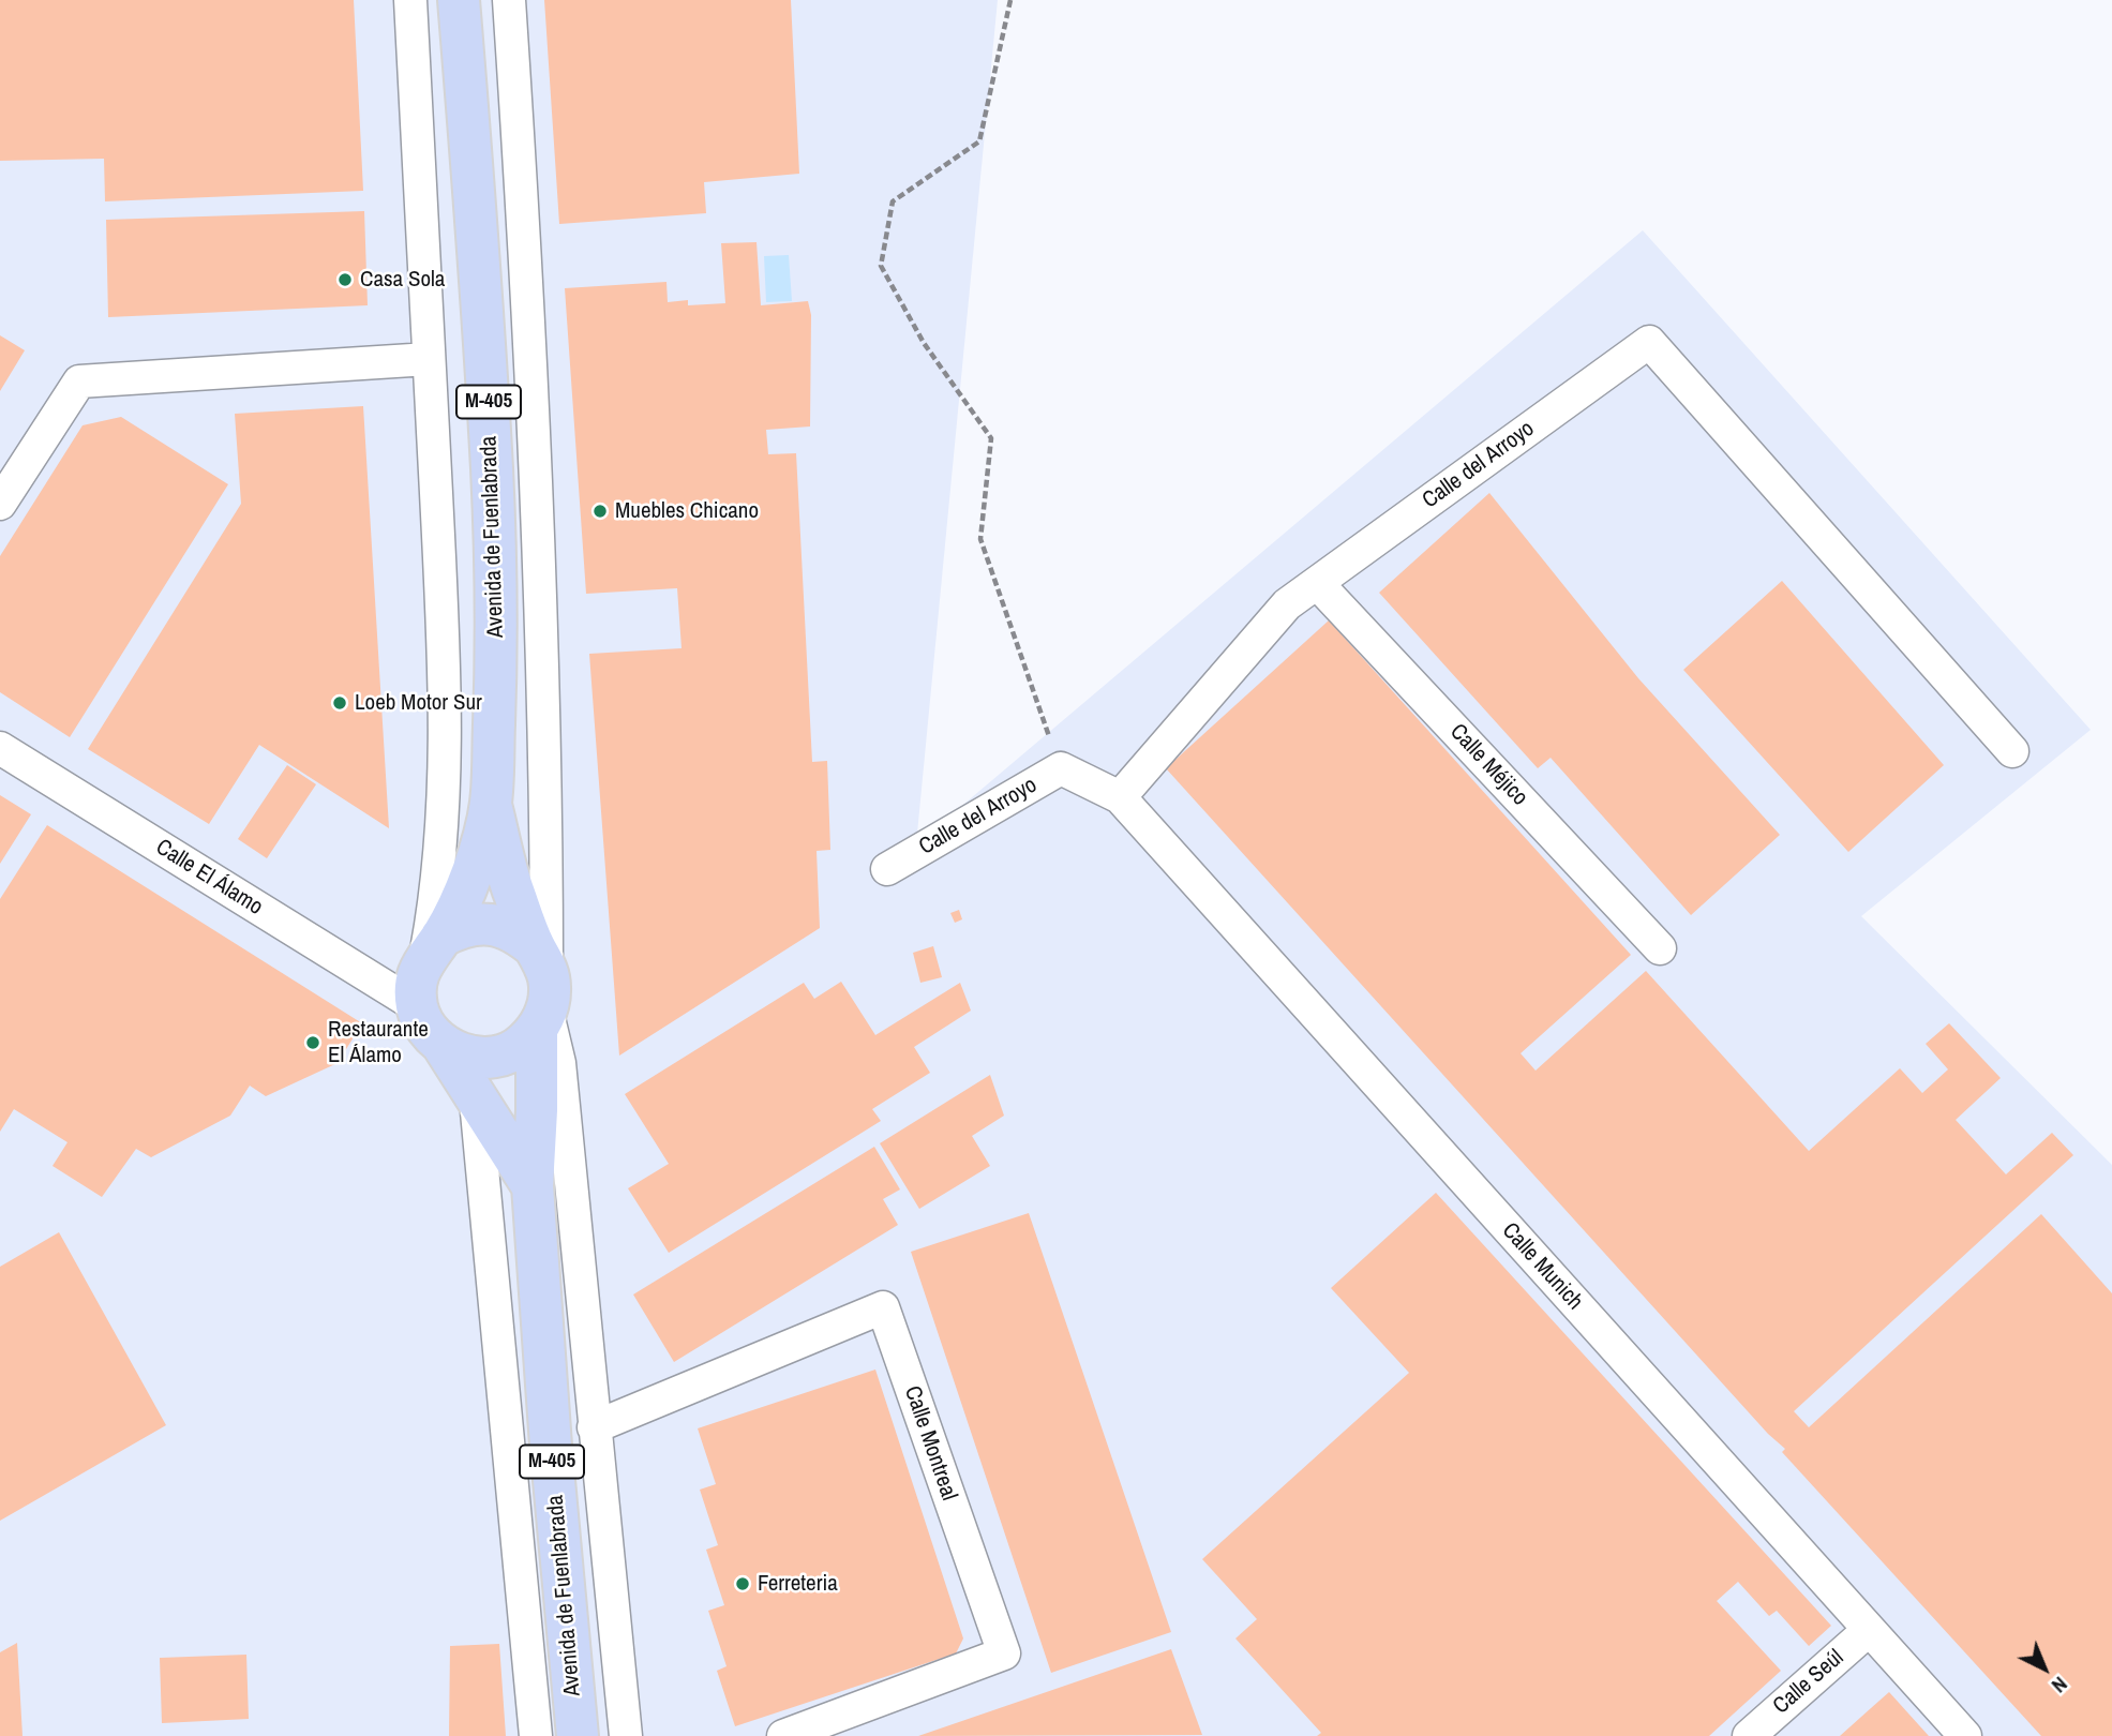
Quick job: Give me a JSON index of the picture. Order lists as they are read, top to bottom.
{
  "streets": {
    "main road": ["M-405", "Avenida de Fuenlabrada"],
    "street": [
      "Calle del Arroyo",
      "Calle Méjico",
      "Calle El Álamo",
      "Calle Munich",
      "Calle Montreal",
      "Calle Seúl"
    ]
  },
  "crossings": [
    ["M-405", "Avenida de Fuenlabrada"],
    ["M-405", "Calle El Álamo"],
    ["Calle del Arroyo", "Calle Méjico"],
    ["Calle del Arroyo", "Calle Munich"],
    ["Avenida de Fuenlabrada", "Calle El Álamo"],
    ["Calle Munich", "Calle Seúl"]
  ],
  "places": [
    "Casa Sola",
    "Muebles Chicano",
    "Loeb Motor Sur",
    "Restaurante El Álamo",
    "Ferreteria"
  ],
  "north": "bottom right"
}
